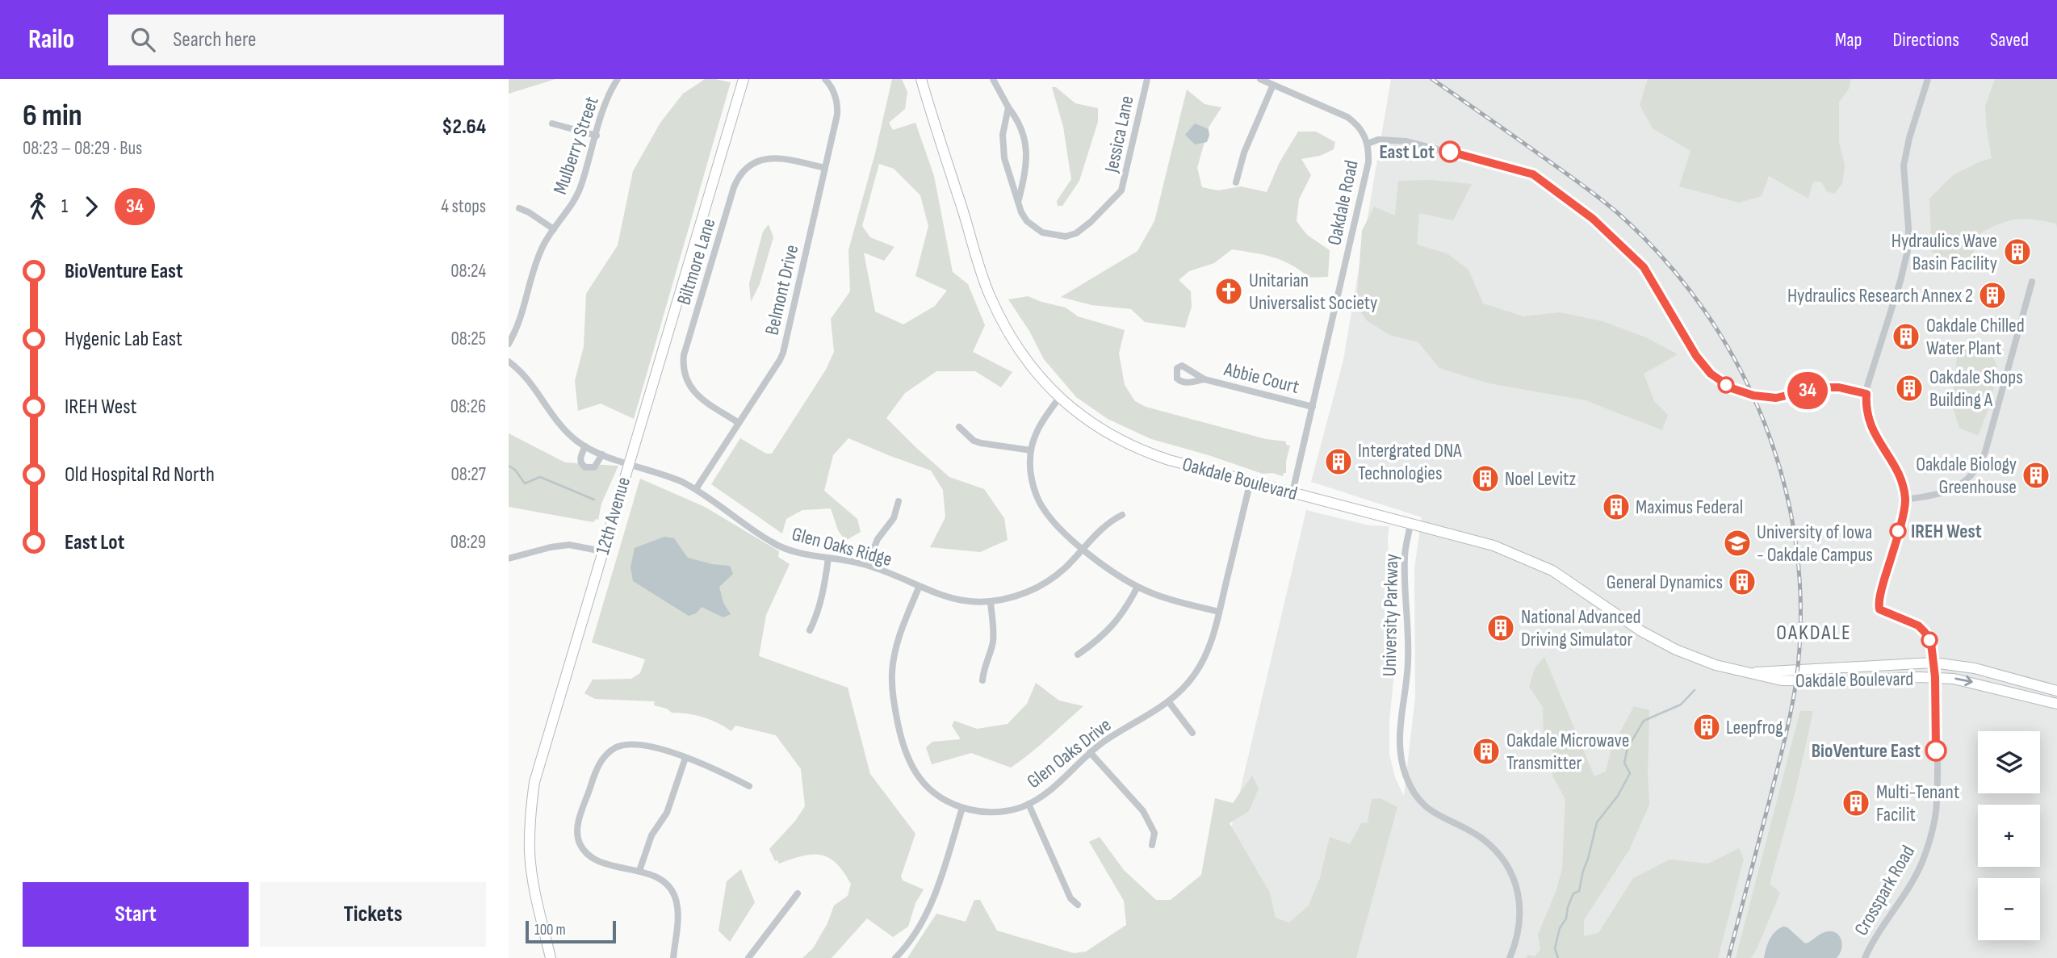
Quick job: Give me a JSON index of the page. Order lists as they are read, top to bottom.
{
  "streets": {
    "main road": ["Oakdale Boulevard", "12th Avenue"],
    "street": [
      "Jessica Lane",
      "Mulberry Street",
      "Oakdale Road",
      "Biltmore Lane",
      "Belmont Drive",
      "Abbie Court",
      "Glen Oaks Ridge",
      "University Parkway",
      "Glen Oaks Drive",
      "Crosspark Road"
    ]
  },
  "crossings": [
    ["Oakdale Road", "Abbie Court"],
    ["Oakdale Road", "Oakdale Boulevard"],
    ["Biltmore Lane", "Belmont Drive"],
    ["Belmont Drive", "Glen Oaks Ridge"],
    ["Oakdale Boulevard", "University Parkway"],
    ["Oakdale Boulevard", "Glen Oaks Drive"],
    ["Oakdale Boulevard", "Crosspark Road"],
    ["12th Avenue", "Glen Oaks Ridge"],
    ["Glen Oaks Ridge", "Glen Oaks Drive"]
  ],
  "districts": ["OAKDALE"],
  "places": {
    "other": ["East Lot", "IREH West", "BioVenture East"],
    "building": [
      "Hydraulics Wave Basin Facility",
      "Hydraulics Research Annex 2",
      "Oakdale Chilled Water Plant",
      "Oakdale Shops Building A",
      "Intergrated DNA Technologies",
      "Oakdale Biology Greenhouse",
      "Noel Levitz",
      "Maximus Federal",
      "General Dynamics",
      "National Advanced Driving Simulator",
      "Leepfrog",
      "Oakdale Microwave Transmitter",
      "Multi-Tenant Facilit"
    ],
    "church": ["Unitarian Universalist Society"],
    "school or university": ["University of Iowa - Oakdale Campus"]
  },
  "lines": ["bus line 34"],
  "scale_bar": "100 m",
  "page": {
    "header": "Railo",
    "search": "Search here",
    "nav": ["Map", "Directions", "Saved"],
    "heading": ["6 min", "08:23 – 08:29 · Bus", "$2.64"],
    "on_map": "34",
    "legs": ["1", "34", "4 stops"],
    "list": [
      {
        "name": "BioVenture East",
        "value": "08:24"
      },
      {
        "name": "Hygenic Lab East",
        "value": "08:25"
      },
      {
        "name": "IREH West",
        "value": "08:26"
      },
      {
        "name": "Old Hospital Rd North",
        "value": "08:27"
      },
      {
        "name": "East Lot",
        "value": "08:29"
      }
    ],
    "map_buttons": ["+", "−"],
    "buttons": ["Start", "Tickets"],
    "scale": "100 m"
  }
}
